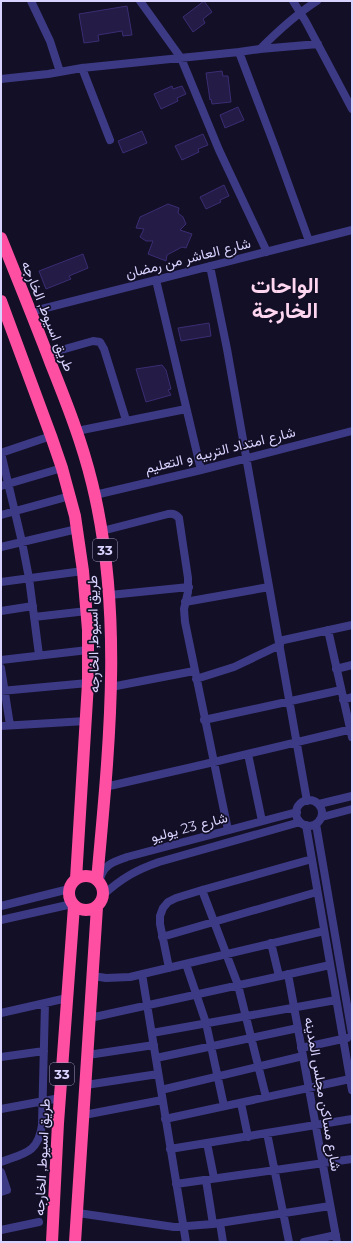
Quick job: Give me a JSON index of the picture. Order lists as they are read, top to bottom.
{
  "streets": {
    "highway": ["طريق اسيوط, الخارجه", "33"],
    "street": [
      "شارع العاشر من رمضان",
      "شارع امتداد التربيه و التعليم",
      "شارع 23 يوليو",
      "شارع مساكن مجلس المدينه"
    ]
  },
  "crossings": [
    ["شارع العاشر من رمضان", "طريق اسيوط, الخارجه"],
    ["طريق اسيوط, الخارجه", "شارع امتداد التربيه و التعليم"],
    ["طريق اسيوط, الخارجه", "33"],
    ["طريق اسيوط, الخارجه", "شارع 23 يوليو"],
    ["33", "شارع 23 يوليو"]
  ],
  "districts": ["الواحات الخارجة"]
}
